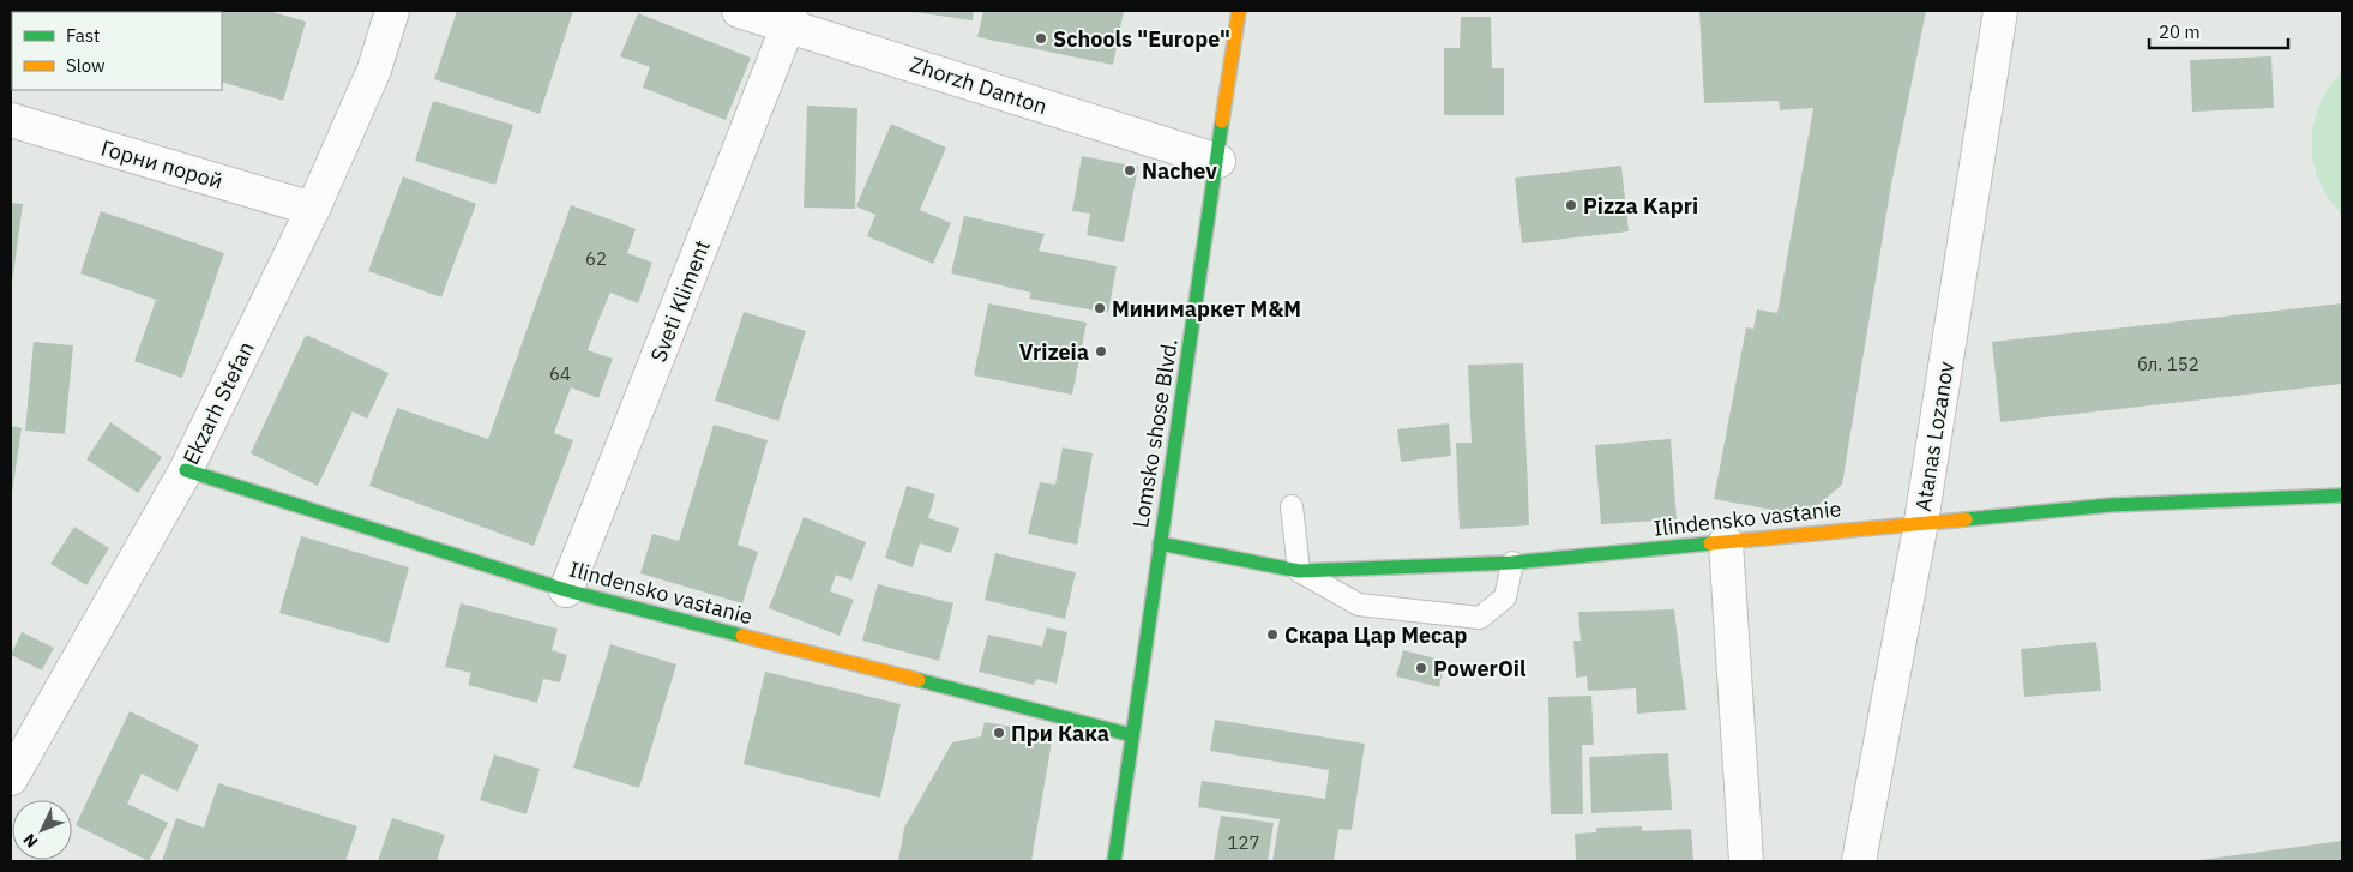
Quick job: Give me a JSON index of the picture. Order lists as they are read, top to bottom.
{
  "streets": {
    "street": [
      "Zhorzh Danton",
      "Горни порой",
      "Sveti Kliment",
      "Ekzarh Stefan",
      "Lomsko shose Blvd.",
      "Atanas Lozanov",
      "Ilindensko vastanie"
    ]
  },
  "crossings": [
    ["Zhorzh Danton", "Sveti Kliment"],
    ["Zhorzh Danton", "Lomsko shose Blvd."],
    ["Горни порой", "Ekzarh Stefan"],
    ["Sveti Kliment", "Ilindensko vastanie"],
    ["Ekzarh Stefan", "Ilindensko vastanie"],
    ["Lomsko shose Blvd.", "Ilindensko vastanie"],
    ["Atanas Lozanov", "Ilindensko vastanie"]
  ],
  "places": [
    "Schools \"Europe\"",
    "Nachev",
    "Pizza Kapri",
    "Минимаркет М&М",
    "Vrizeia",
    "Скара Цар Месар",
    "PowerOil",
    "При Кака"
  ],
  "house_numbers": [
    "62",
    "бл. 152",
    "64",
    "127"
  ],
  "legend": ["Fast", "Slow"],
  "scale_bar": "20 m",
  "north": "bottom left"
}
